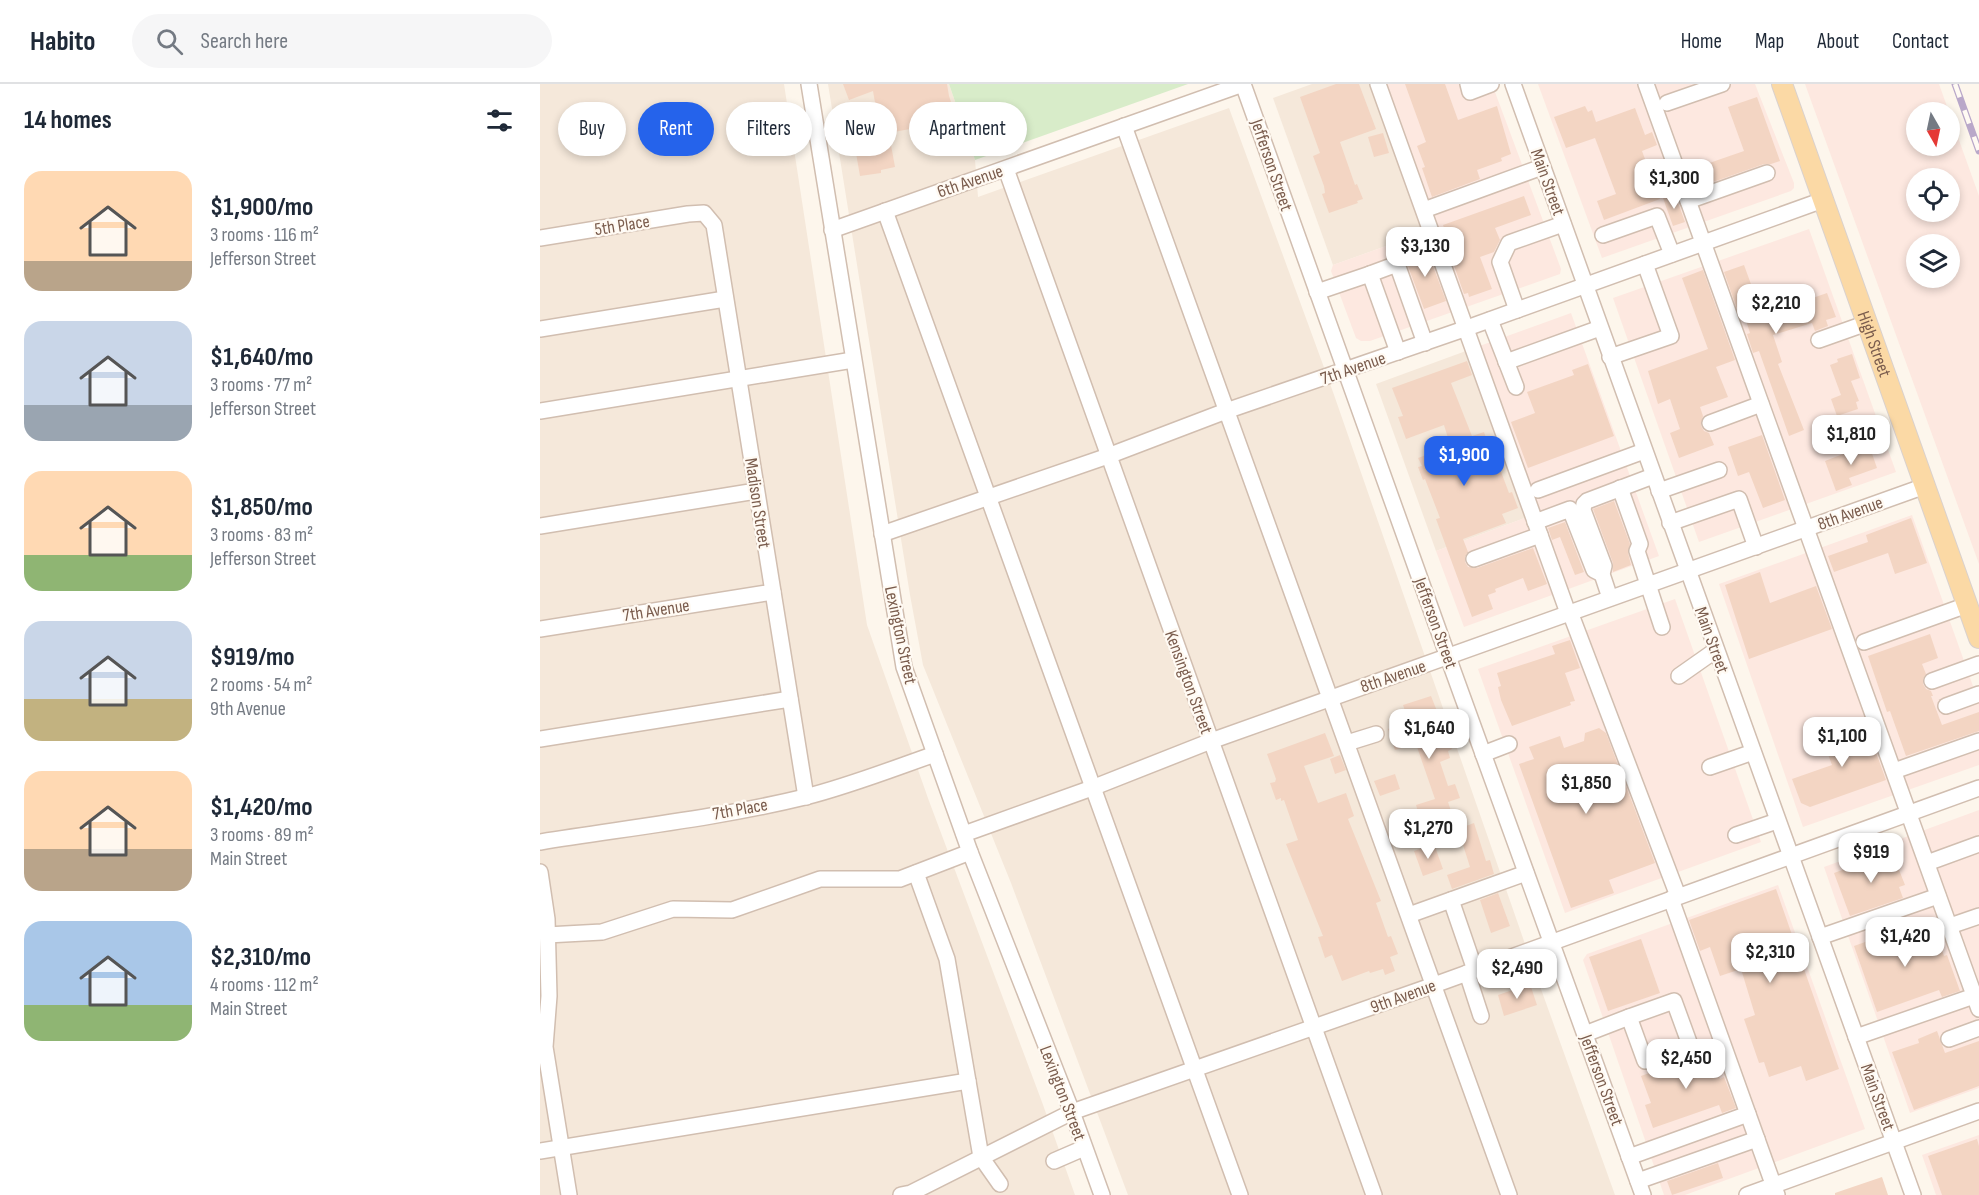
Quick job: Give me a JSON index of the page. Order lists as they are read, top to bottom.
{
  "streets": {
    "main road": ["High Street"],
    "street": [
      "Jefferson Street",
      "6th Avenue",
      "Main Street",
      "5th Place",
      "7th Avenue",
      "Madison Street",
      "8th Avenue",
      "Lexington Street",
      "Kensington Street",
      "7th Place",
      "9th Avenue"
    ]
  },
  "crossings": [
    ["Jefferson Street", "6th Avenue"],
    ["Jefferson Street", "7th Avenue"],
    ["Jefferson Street", "8th Avenue"],
    ["Jefferson Street", "9th Avenue"],
    ["6th Avenue", "Lexington Street"],
    ["6th Avenue", "Kensington Street"],
    ["Main Street", "7th Avenue"],
    ["Main Street", "8th Avenue"],
    ["Main Street", "9th Avenue"],
    ["5th Place", "Madison Street"],
    ["High Street", "7th Avenue"],
    ["High Street", "8th Avenue"],
    ["7th Avenue", "Madison Street"],
    ["7th Avenue", "Lexington Street"],
    ["7th Avenue", "Kensington Street"],
    ["Madison Street", "7th Place"],
    ["8th Avenue", "Lexington Street"],
    ["8th Avenue", "Kensington Street"],
    ["Lexington Street", "7th Place"],
    ["Lexington Street", "9th Avenue"],
    ["Kensington Street", "9th Avenue"]
  ],
  "north": "bottom",
  "page": {
    "header": "Habito",
    "search": "Search here",
    "nav": [
      "Home",
      "Map",
      "About",
      "Contact"
    ],
    "heading": "14 homes",
    "chip": [
      "Buy",
      "Rent",
      "Filters",
      "New",
      "Apartment"
    ],
    "list": [
      {
        "name": "$1,900/mo",
        "note": "3 rooms · 116 m² · Jefferson Street"
      },
      {
        "name": "$1,640/mo",
        "note": "3 rooms · 77 m² · Jefferson Street"
      },
      {
        "name": "$1,850/mo",
        "note": "3 rooms · 83 m² · Jefferson Street"
      },
      {
        "name": "$919/mo",
        "note": "2 rooms · 54 m² · 9th Avenue"
      },
      {
        "name": "$1,420/mo",
        "note": "3 rooms · 89 m² · Main Street"
      },
      {
        "name": "$2,310/mo",
        "note": "4 rooms · 112 m² · Main Street"
      }
    ],
    "price": [
      "$1,300",
      "$3,130",
      "$2,210",
      "$1,810",
      "$1,900",
      "$1,640",
      "$1,100",
      "$1,850",
      "$1,270",
      "$919",
      "$1,420",
      "$2,310",
      "$2,490",
      "$2,450"
    ]
  }
}
